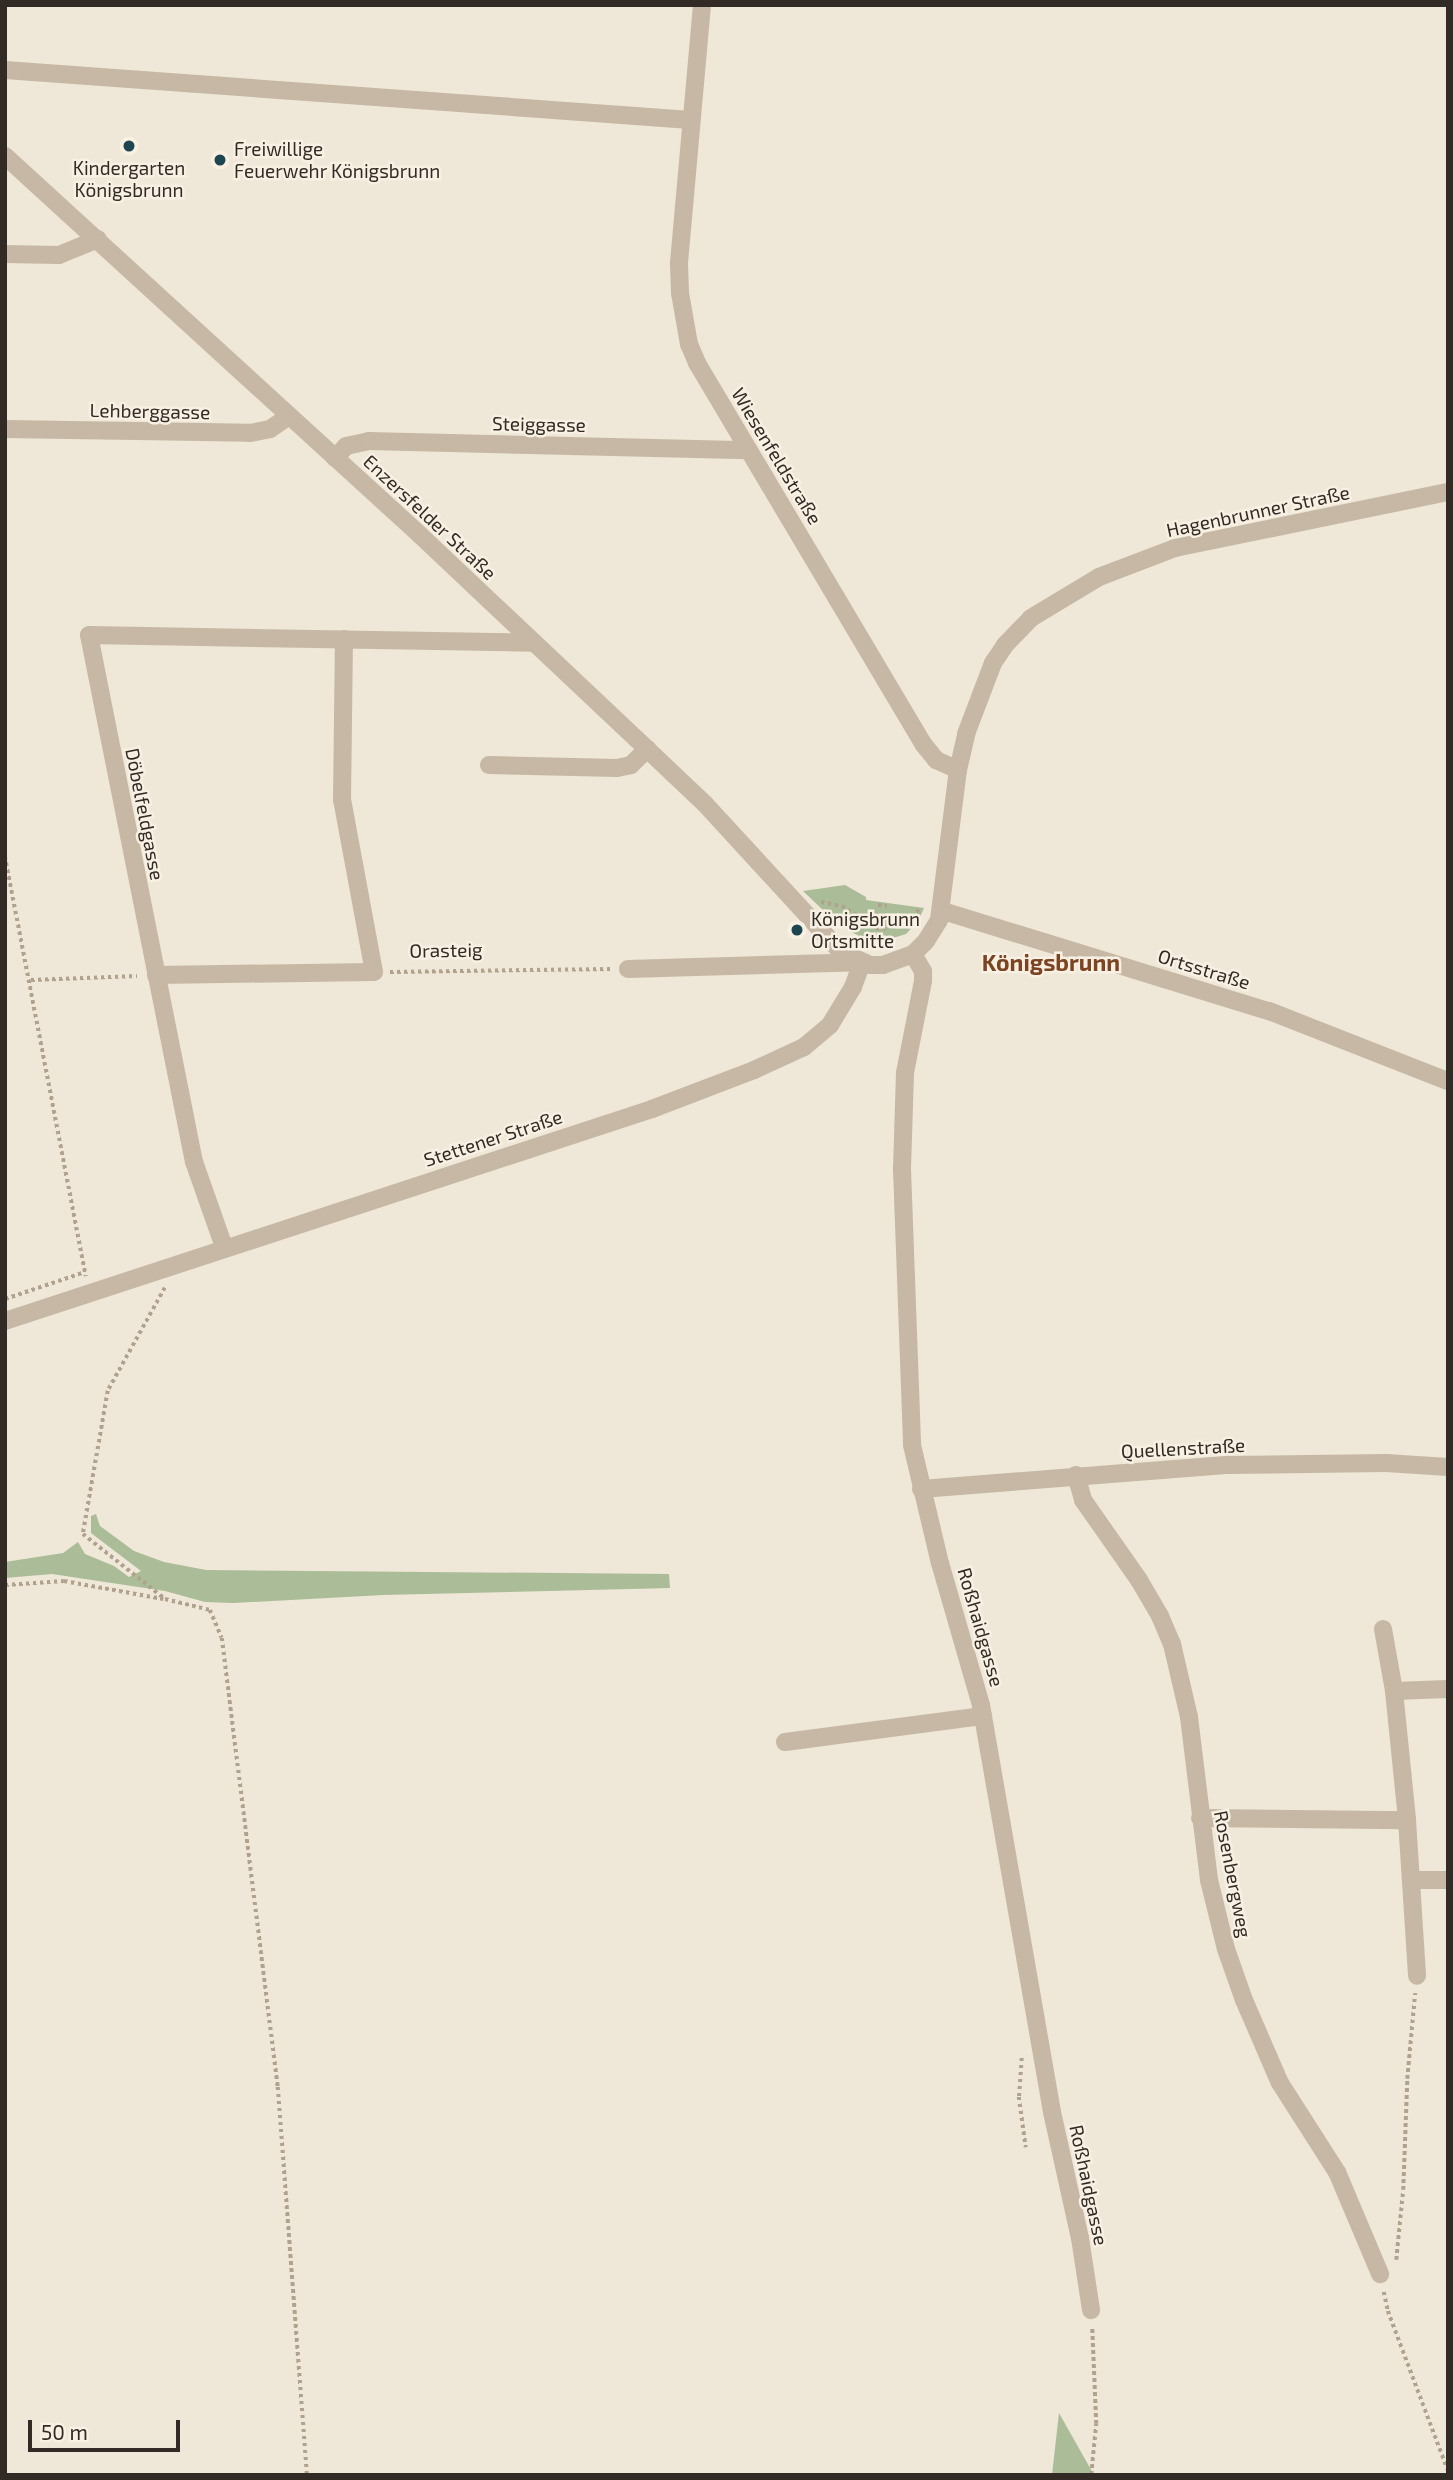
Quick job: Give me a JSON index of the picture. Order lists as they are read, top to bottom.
{
  "streets": {
    "street": [
      "Lehberggasse",
      "Steiggasse",
      "Wiesenfeldstraße",
      "Hagenbrunner Straße",
      "Enzersfelder Straße",
      "Döbelfeldgasse",
      "Ortsstraße",
      "Stettener Straße",
      "Quellenstraße",
      "Roßhaidgasse",
      "Rosenbergweg"
    ],
    "path": ["Orasteig"]
  },
  "crossings": [
    ["Lehberggasse", "Enzersfelder Straße"],
    ["Steiggasse", "Wiesenfeldstraße"],
    ["Steiggasse", "Enzersfelder Straße"],
    ["Wiesenfeldstraße", "Hagenbrunner Straße"],
    ["Hagenbrunner Straße", "Ortsstraße"],
    ["Hagenbrunner Straße", "Roßhaidgasse"],
    ["Enzersfelder Straße", "Döbelfeldgasse"],
    ["Enzersfelder Straße", "Stettener Straße"],
    ["Döbelfeldgasse", "Stettener Straße"],
    ["Quellenstraße", "Roßhaidgasse"],
    ["Quellenstraße", "Rosenbergweg"]
  ],
  "districts": ["Königsbrunn"],
  "places": ["Kindergarten Königsbrunn", "Freiwillige Feuerwehr Königsbrunn", "Königsbrunn Ortsmitte"],
  "scale_bar": "50 m"
}
